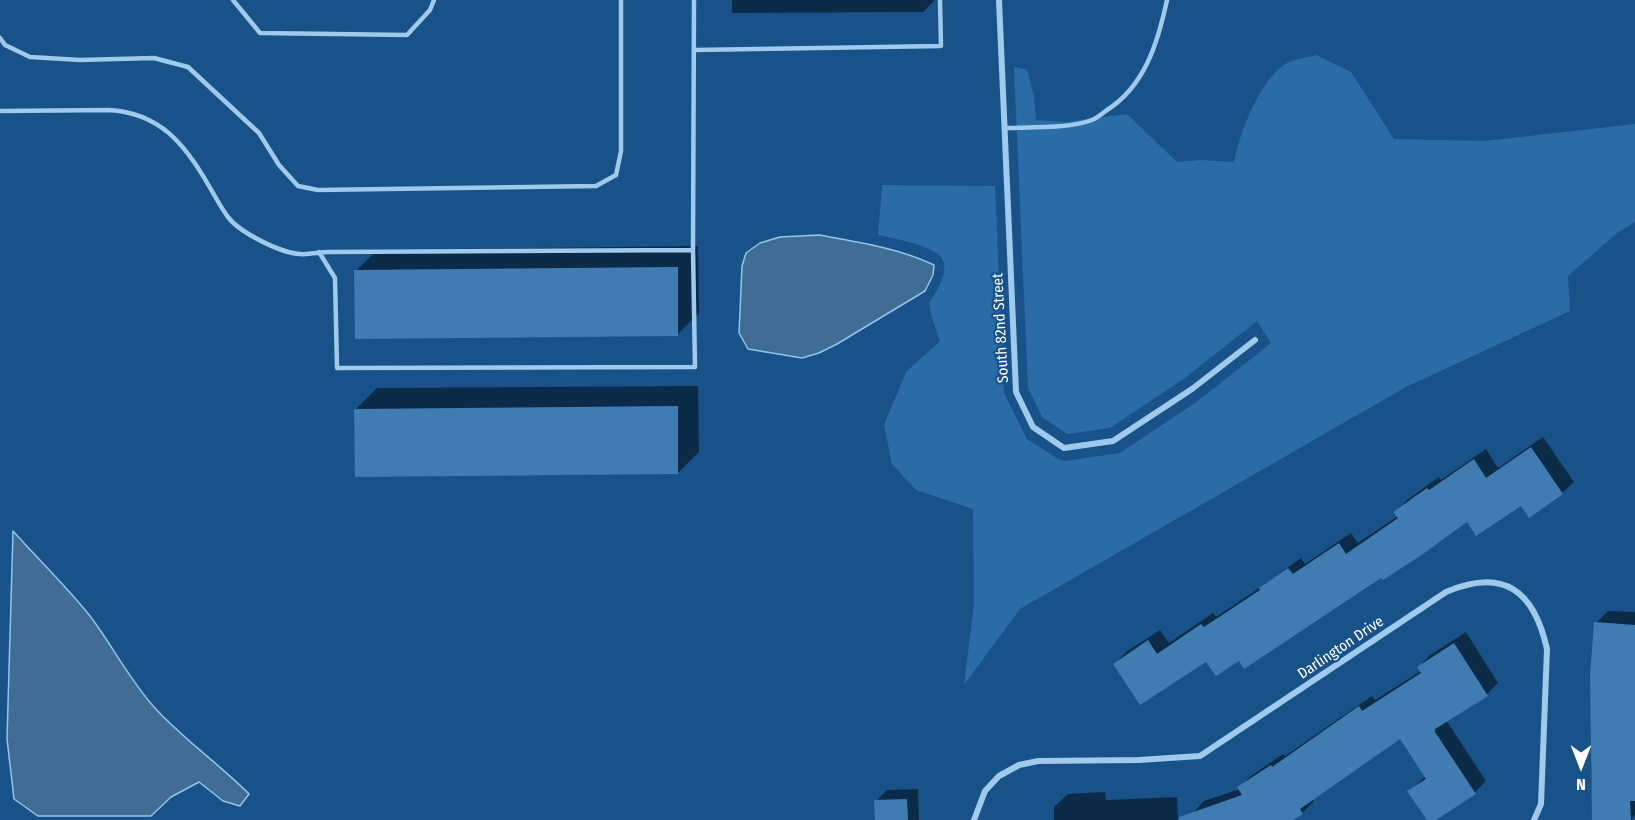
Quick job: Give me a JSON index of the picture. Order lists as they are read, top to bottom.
{
  "streets": {
    "street": ["South 82nd Street", "Darlington Drive"]
  },
  "north": "bottom"
}
